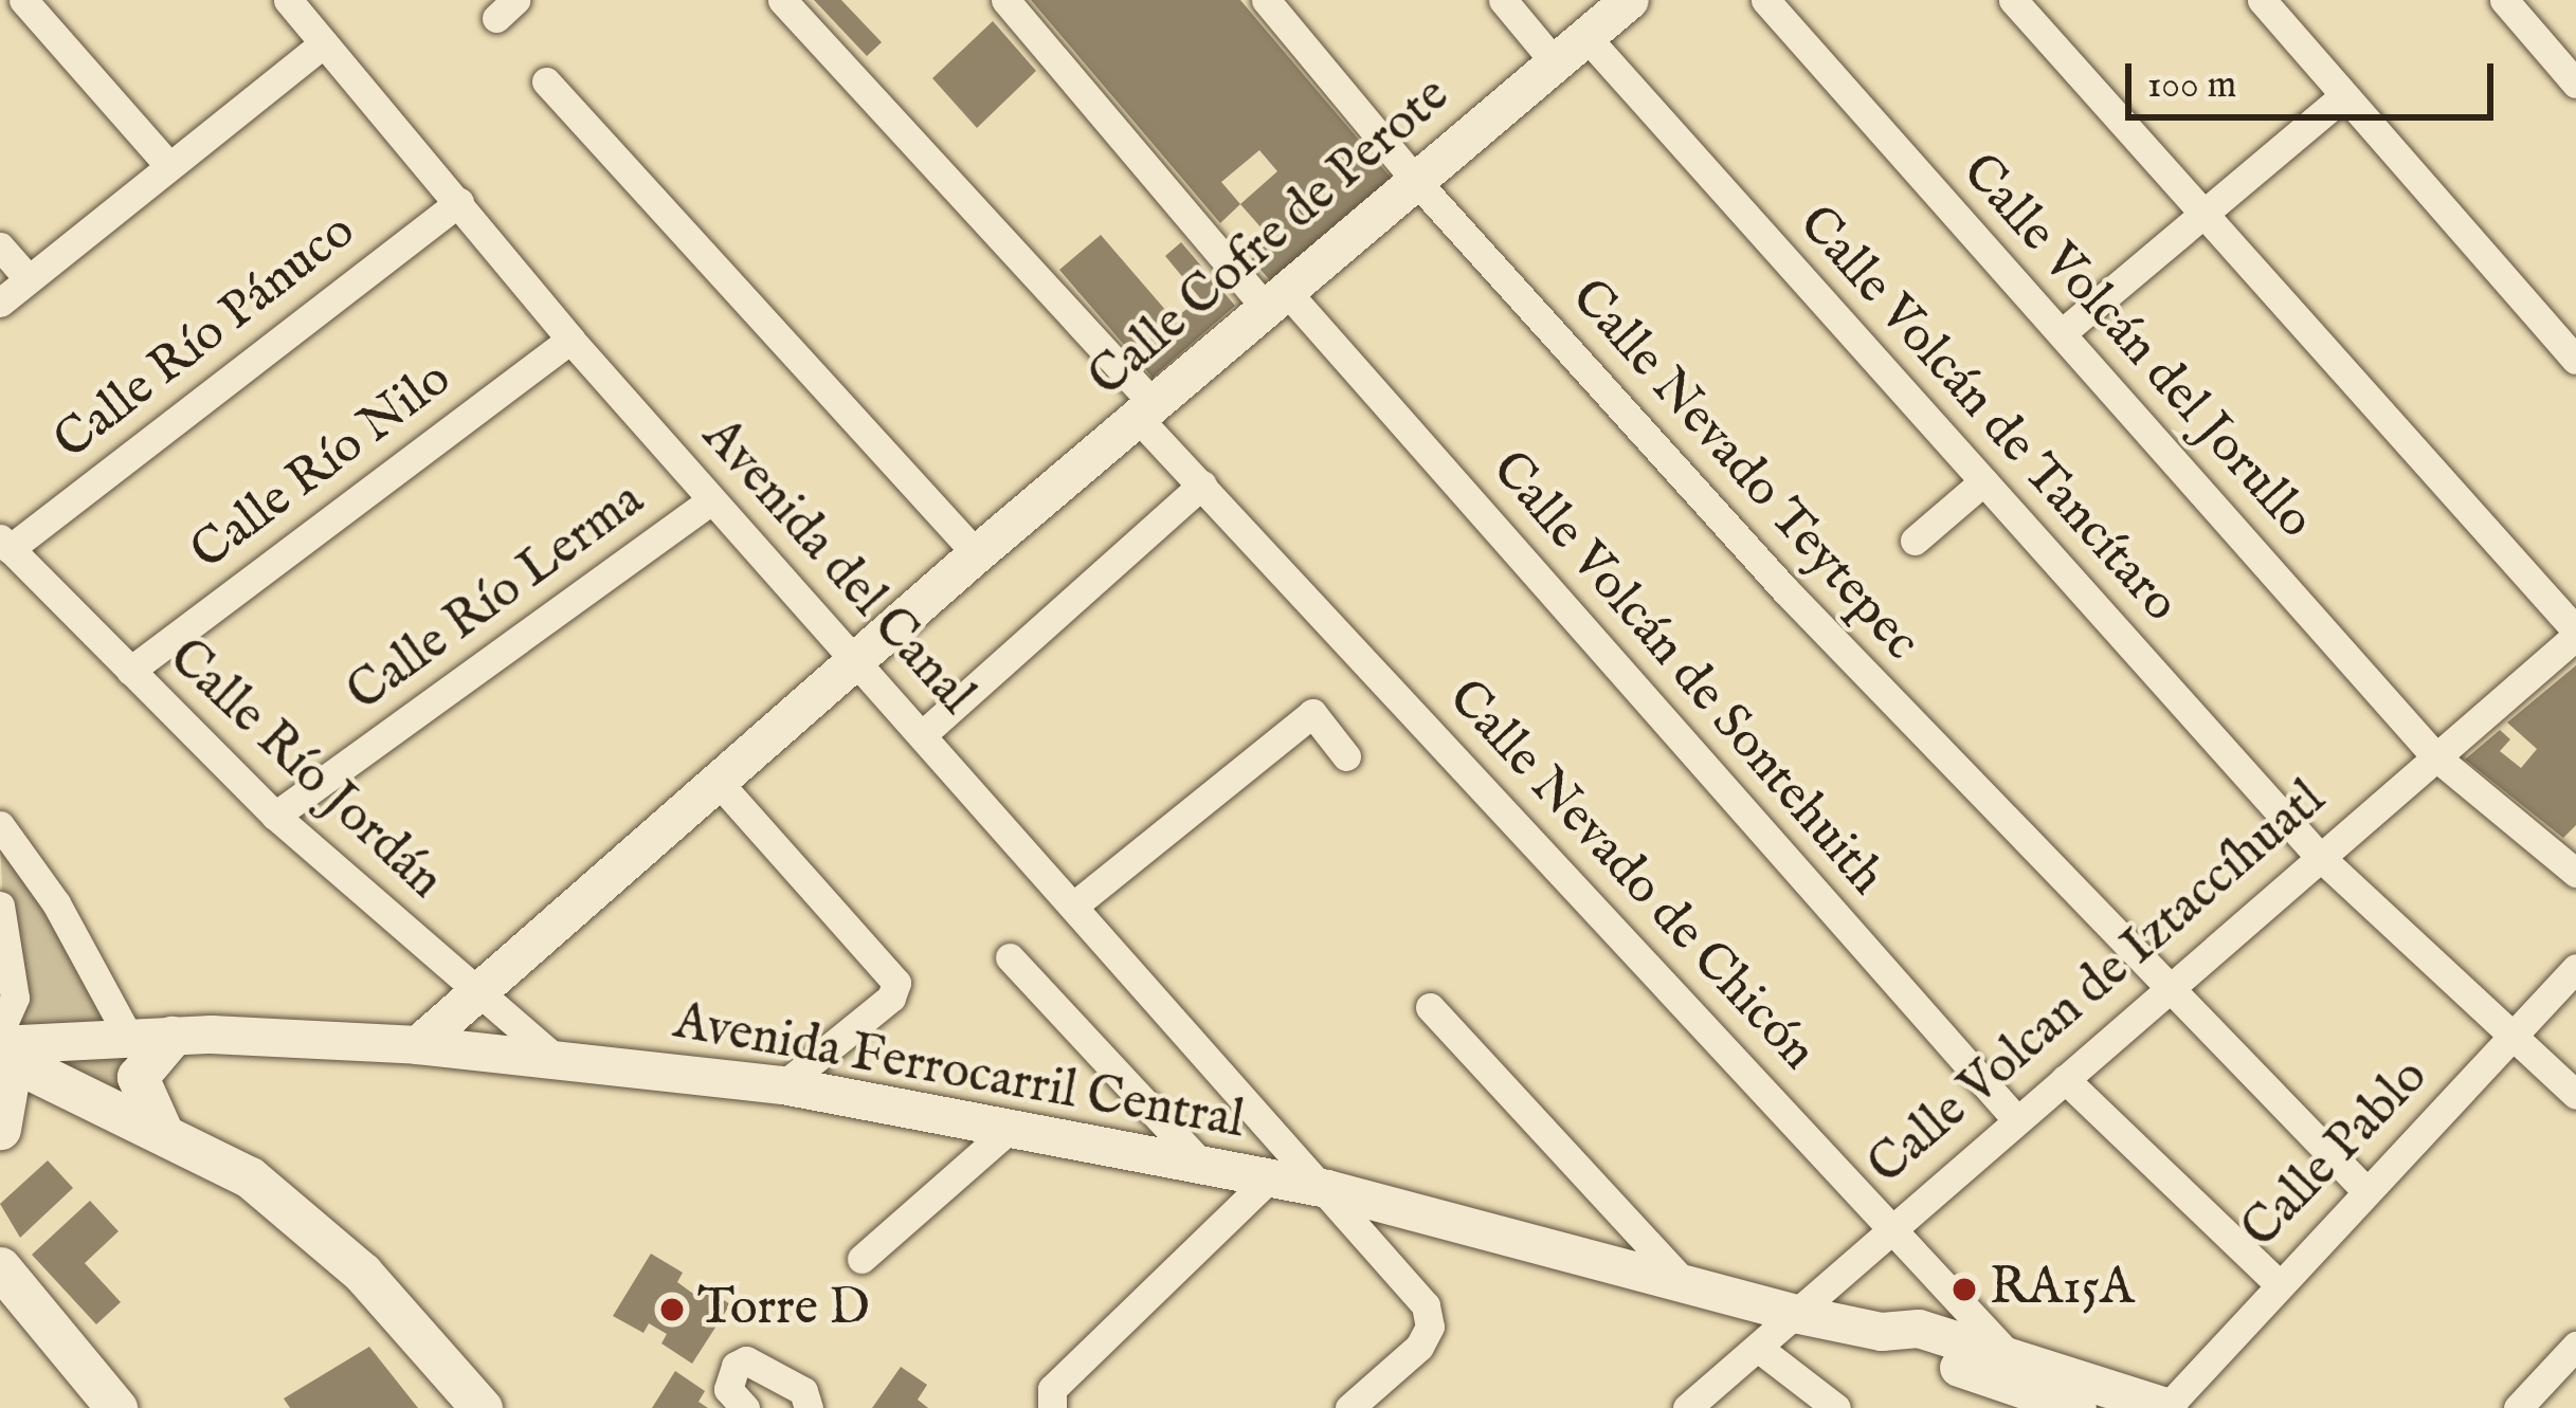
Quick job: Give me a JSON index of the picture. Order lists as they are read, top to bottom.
{
  "streets": {
    "street": [
      "Calle Cofre de Perote",
      "Calle Río Pánuco",
      "Calle Volcán del Jorullo",
      "Calle Volcán de Tancítaro",
      "Calle Río Nilo",
      "Calle Nevado Teytepec",
      "Avenida del Canal",
      "Calle Río Lerma",
      "Calle Volcán de Sontehuith",
      "Calle Río Jordán",
      "Calle Nevado de Chicón",
      "Calle Volcan de Iztaccíhuatl",
      "Avenida Ferrocarril Central",
      "Calle Pablo"
    ]
  },
  "crossings": [
    ["Calle Cofre de Perote", "Calle Volcán de Tancítaro"],
    ["Calle Cofre de Perote", "Calle Nevado Teytepec"],
    ["Calle Cofre de Perote", "Avenida del Canal"],
    ["Calle Cofre de Perote", "Calle Volcán de Sontehuith"],
    ["Calle Cofre de Perote", "Calle Río Jordán"],
    ["Calle Cofre de Perote", "Calle Nevado de Chicón"],
    ["Calle Cofre de Perote", "Avenida Ferrocarril Central"],
    ["Calle Río Pánuco", "Avenida del Canal"],
    ["Calle Río Pánuco", "Calle Río Jordán"],
    ["Calle Volcán del Jorullo", "Calle Volcan de Iztaccíhuatl"],
    ["Calle Volcán de Tancítaro", "Calle Volcan de Iztaccíhuatl"],
    ["Calle Volcán de Tancítaro", "Calle Pablo"],
    ["Calle Río Nilo", "Avenida del Canal"],
    ["Calle Río Nilo", "Calle Río Jordán"],
    ["Calle Nevado Teytepec", "Calle Volcan de Iztaccíhuatl"],
    ["Calle Nevado Teytepec", "Calle Pablo"],
    ["Avenida del Canal", "Calle Río Lerma"],
    ["Avenida del Canal", "Avenida Ferrocarril Central"],
    ["Calle Río Lerma", "Calle Río Jordán"],
    ["Calle Volcán de Sontehuith", "Calle Volcan de Iztaccíhuatl"],
    ["Calle Río Jordán", "Avenida Ferrocarril Central"],
    ["Calle Nevado de Chicón", "Calle Volcan de Iztaccíhuatl"],
    ["Calle Nevado de Chicón", "Avenida Ferrocarril Central"],
    ["Calle Volcan de Iztaccíhuatl", "Avenida Ferrocarril Central"],
    ["Avenida Ferrocarril Central", "Calle Pablo"]
  ],
  "places": ["RA15A", "Torre D"],
  "scale_bar": "100 m"
}
